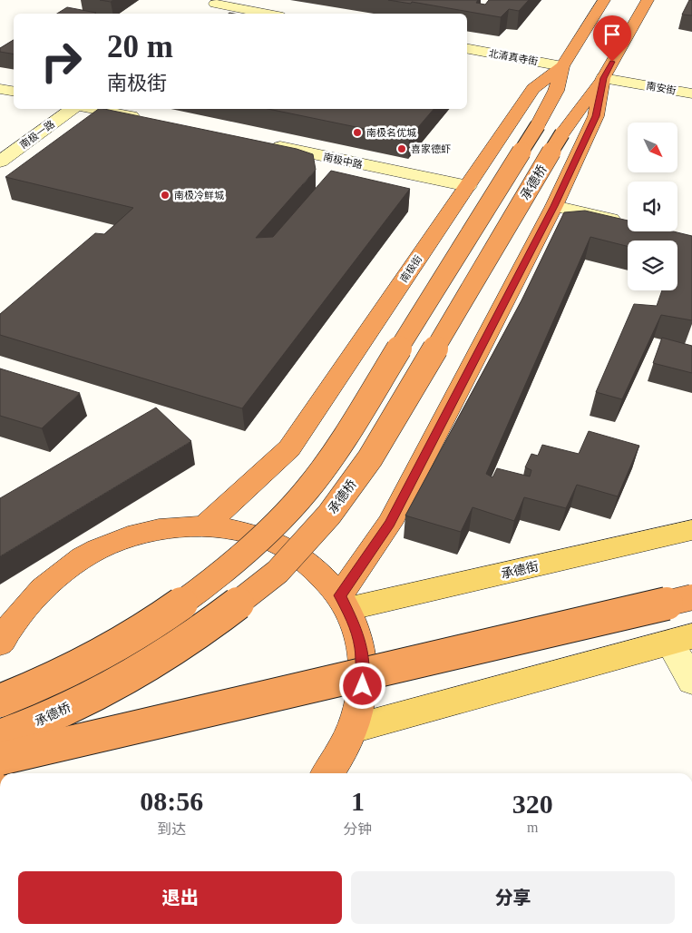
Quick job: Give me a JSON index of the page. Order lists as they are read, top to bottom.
{
  "streets": {
    "highway": ["承德桥", "南极街"],
    "main road": ["承德街"],
    "street": [
      "北清真寺街",
      "南安街",
      "南极一路",
      "南极中路"
    ]
  },
  "crossings": [
    ["北清真寺街", "承德桥"],
    ["北清真寺街", "南极街"],
    ["南安街", "承德桥"],
    ["南极中路", "南极街"],
    ["承德桥", "南极街"]
  ],
  "places": ["南极名优城", "喜家德虾", "南极冷鲜城"],
  "north": "bottom right",
  "page": {
    "turn": ["20 m", "南极街"],
    "eta": [
      "08:56",
      "到达",
      "1",
      "分钟",
      "320",
      "m"
    ],
    "buttons": ["退出", "分享"]
  }
}
